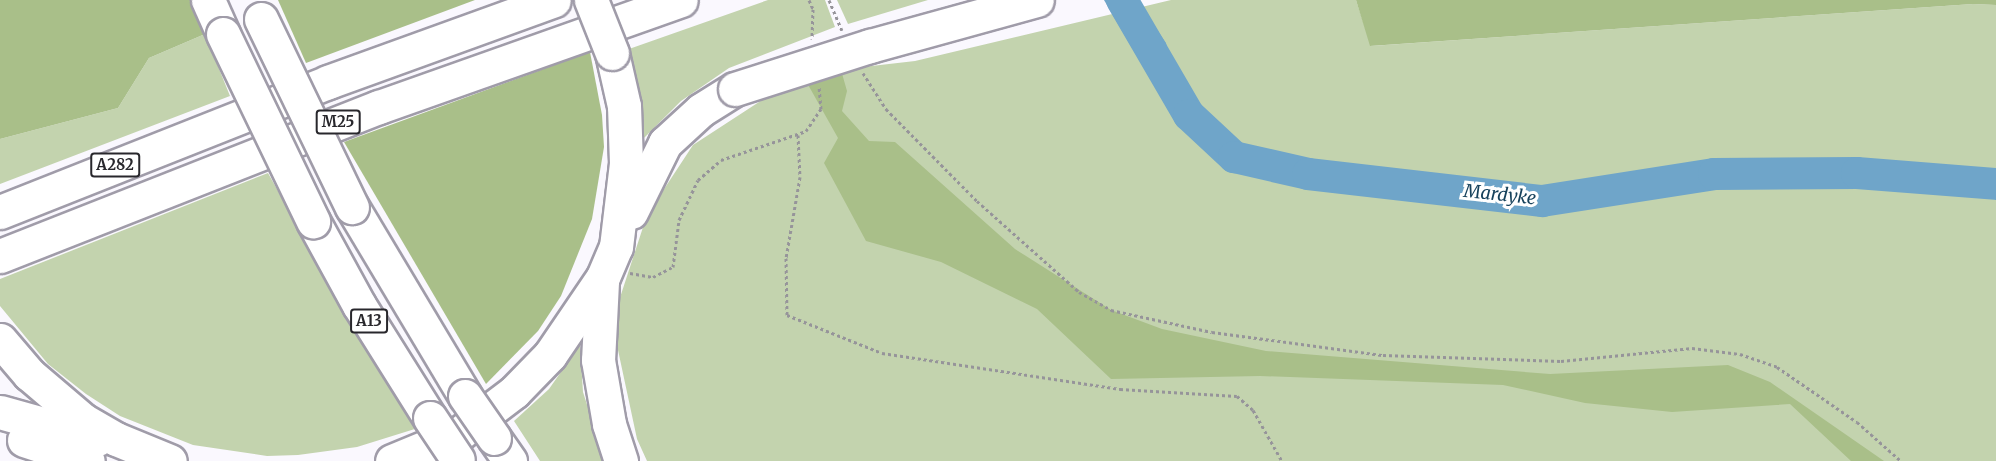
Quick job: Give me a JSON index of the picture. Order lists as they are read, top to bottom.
{
  "streets": {
    "highway": ["M25", "A282", "A13"]
  },
  "water": ["Mardyke"]
}
